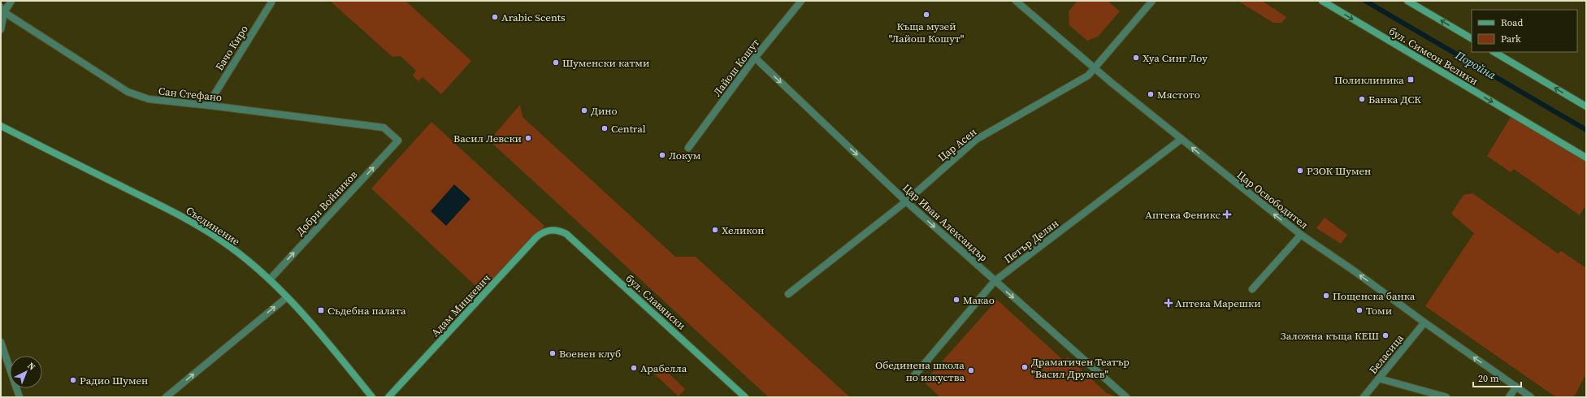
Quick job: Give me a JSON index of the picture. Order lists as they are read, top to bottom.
{
  "streets": {
    "street": [
      "Бачо Киро",
      "бул. Симеон Велики",
      "Лайош Кошут",
      "Сан Стефано",
      "Цар Асен",
      "Цар Освободител",
      "Добри Войников",
      "Цар Иван Александър",
      "Съединение",
      "Петър Делян",
      "бул. Славянски",
      "Адам Мицкевич",
      "Беласица"
    ]
  },
  "crossings": [
    ["Бачо Киро", "Сан Стефано"],
    ["Лайош Кошут", "Цар Иван Александър"],
    ["Сан Стефано", "Добри Войников"],
    ["Цар Асен", "Цар Освободител"],
    ["Цар Асен", "Цар Иван Александър"],
    ["Цар Освободител", "Петър Делян"],
    ["Цар Освободител", "Беласица"],
    ["Добри Войников", "Съединение"],
    ["Цар Иван Александър", "Петър Делян"],
    ["бул. Славянски", "Адам Мицкевич"]
  ],
  "one_way": ["Цар Освободител", "Добри Войников", "Цар Иван Александър"],
  "water": ["Поройна"],
  "places": {
    "other": [
      "Къща музей \"Лайош Кошут\"",
      "Arabic Scents",
      "Хуа Синг Лоу",
      "Шуменски катми",
      "Мястото",
      "Банка ДСК",
      "Дино",
      "Central",
      "Васил Левски",
      "Локум",
      "РЗОК Шумен",
      "Хеликон",
      "Пощенска банка",
      "Макао",
      "Томи",
      "Заложна къща КЕШ",
      "Военен клуб",
      "Драматичен Театър \"Васил Друмев\"",
      "Арабелла",
      "Обединена школа по изкуства",
      "Радио Шумен"
    ],
    "transit": ["Поликлиника", "Съдебна палата"],
    "health": ["Аптека Феникс", "Аптека Марешки"]
  },
  "legend": ["Road", "Park"],
  "scale_bar": "20 m",
  "north": "top right"
}
